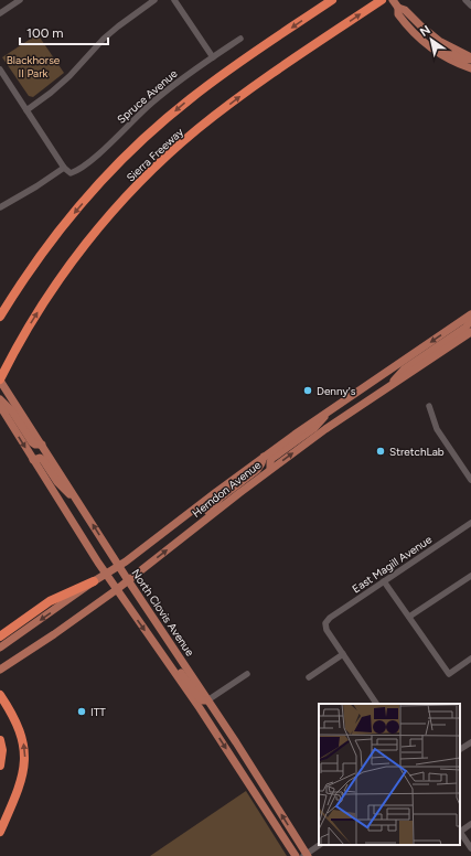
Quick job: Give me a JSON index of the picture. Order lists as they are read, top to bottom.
{
  "streets": {
    "highway": ["Sierra Freeway"],
    "main road": ["Herndon Avenue", "North Clovis Avenue"],
    "street": ["Spruce Avenue", "East Magill Avenue"]
  },
  "crossings": [
    ["Sierra Freeway", "North Clovis Avenue"],
    ["Herndon Avenue", "North Clovis Avenue"]
  ],
  "parks": ["Blackhorse II Park"],
  "places": ["Denny's", "StretchLab", "ITT"],
  "scale_bar": "100 m",
  "north": "top left"
}
